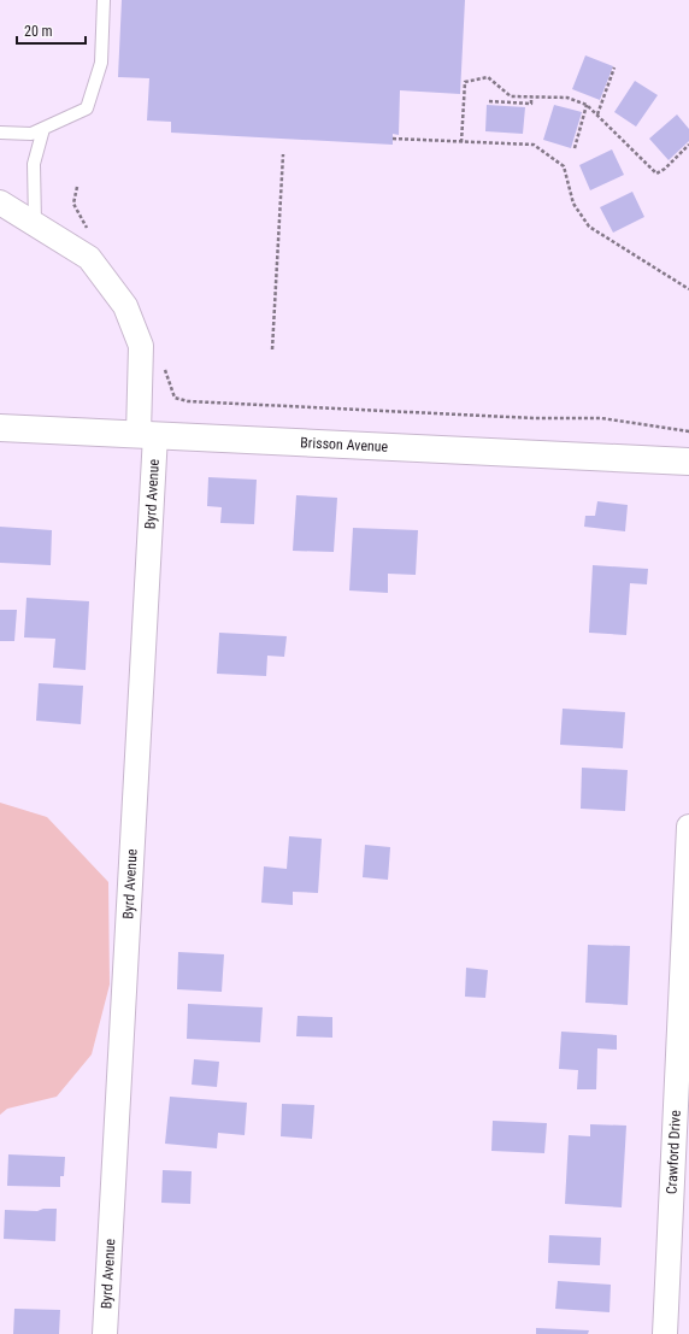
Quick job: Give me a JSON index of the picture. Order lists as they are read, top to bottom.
{
  "streets": {
    "street": ["Brisson Avenue", "Byrd Avenue", "Crawford Drive"]
  },
  "crossings": [
    ["Brisson Avenue", "Byrd Avenue"]
  ],
  "scale_bar": "20 m"
}
